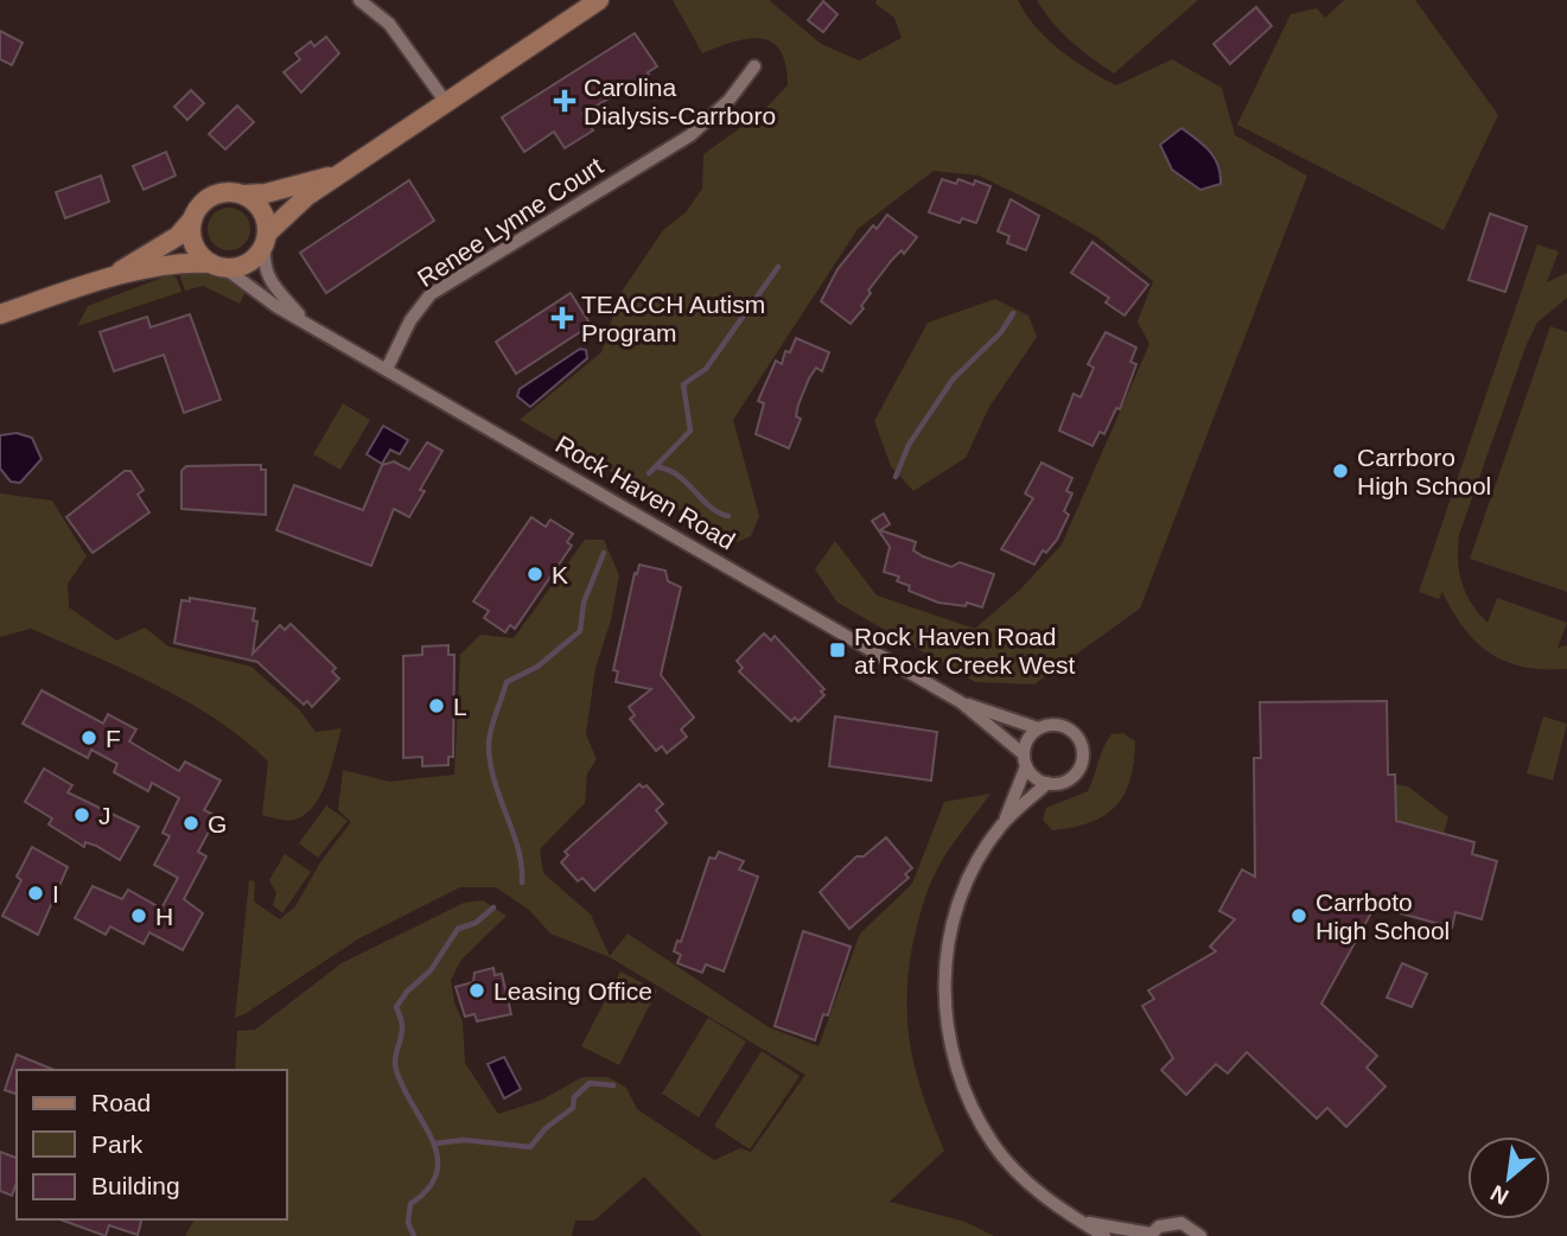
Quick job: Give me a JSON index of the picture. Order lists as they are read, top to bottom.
{
  "streets": {
    "street": ["Renee Lynne Court", "Rock Haven Road"]
  },
  "crossings": [
    ["Renee Lynne Court", "Rock Haven Road"]
  ],
  "places": {
    "health": ["Carolina Dialysis-Carrboro", "TEACCH Autism Program"],
    "other": [
      "Carrboro High School",
      "K",
      "L",
      "F",
      "J",
      "G",
      "I",
      "H",
      "Carrboto High School",
      "Leasing Office"
    ],
    "transit": ["Rock Haven Road at Rock Creek West"]
  },
  "legend": ["Road", "Park", "Building"],
  "north": "bottom left"
}
